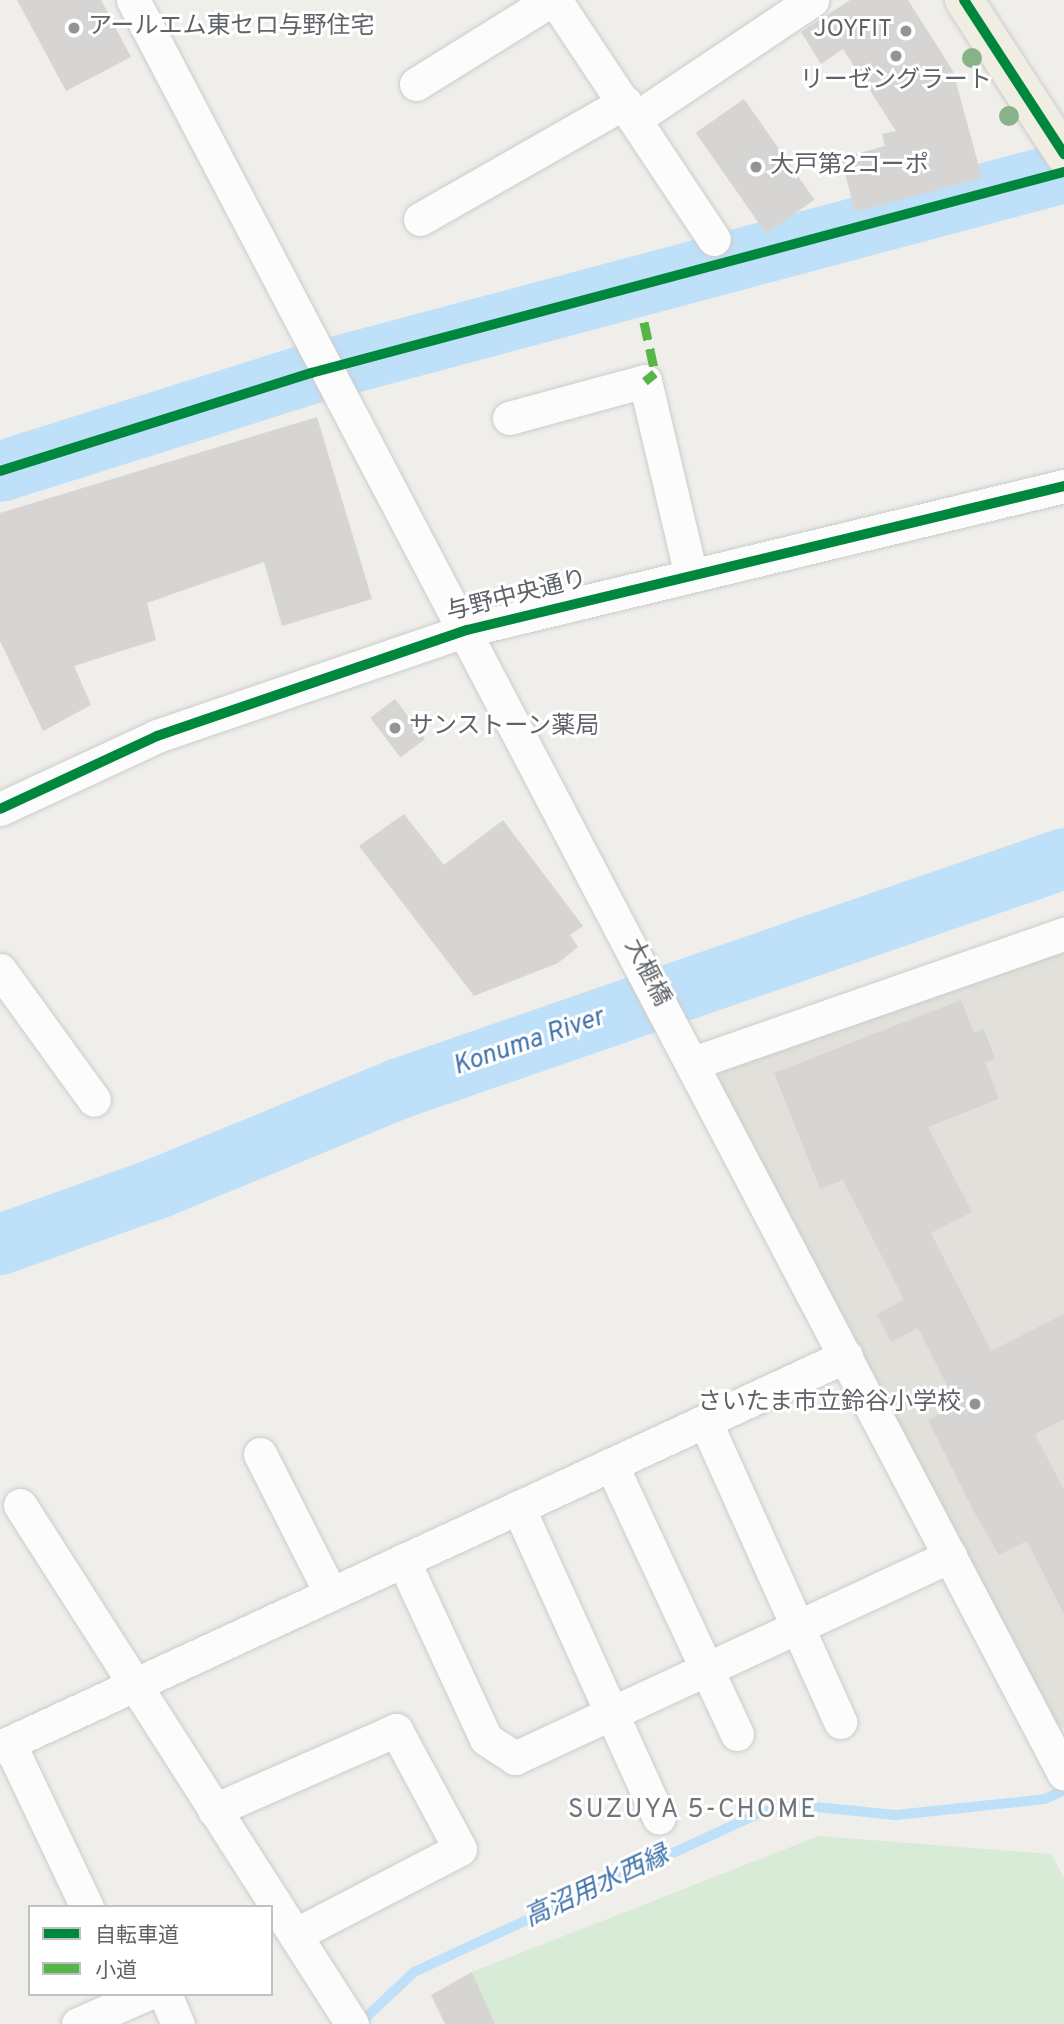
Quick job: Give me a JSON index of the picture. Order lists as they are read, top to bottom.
{
  "streets": {
    "street": ["与野中央通り", "大榧橋"]
  },
  "crossings": [
    ["与野中央通り", "大榧橋"]
  ],
  "districts": ["SUZUYA 5-CHOME"],
  "water": ["Konuma River", "高沼用水西縁"],
  "places": [
    "アールエム東セロ与野住宅",
    "JOYFIT",
    "リーゼングラート",
    "大戸第2コーポ",
    "サンストーン薬局",
    "さいたま市立鈴谷小学校"
  ],
  "legend": ["自転車道", "小道"]
}
